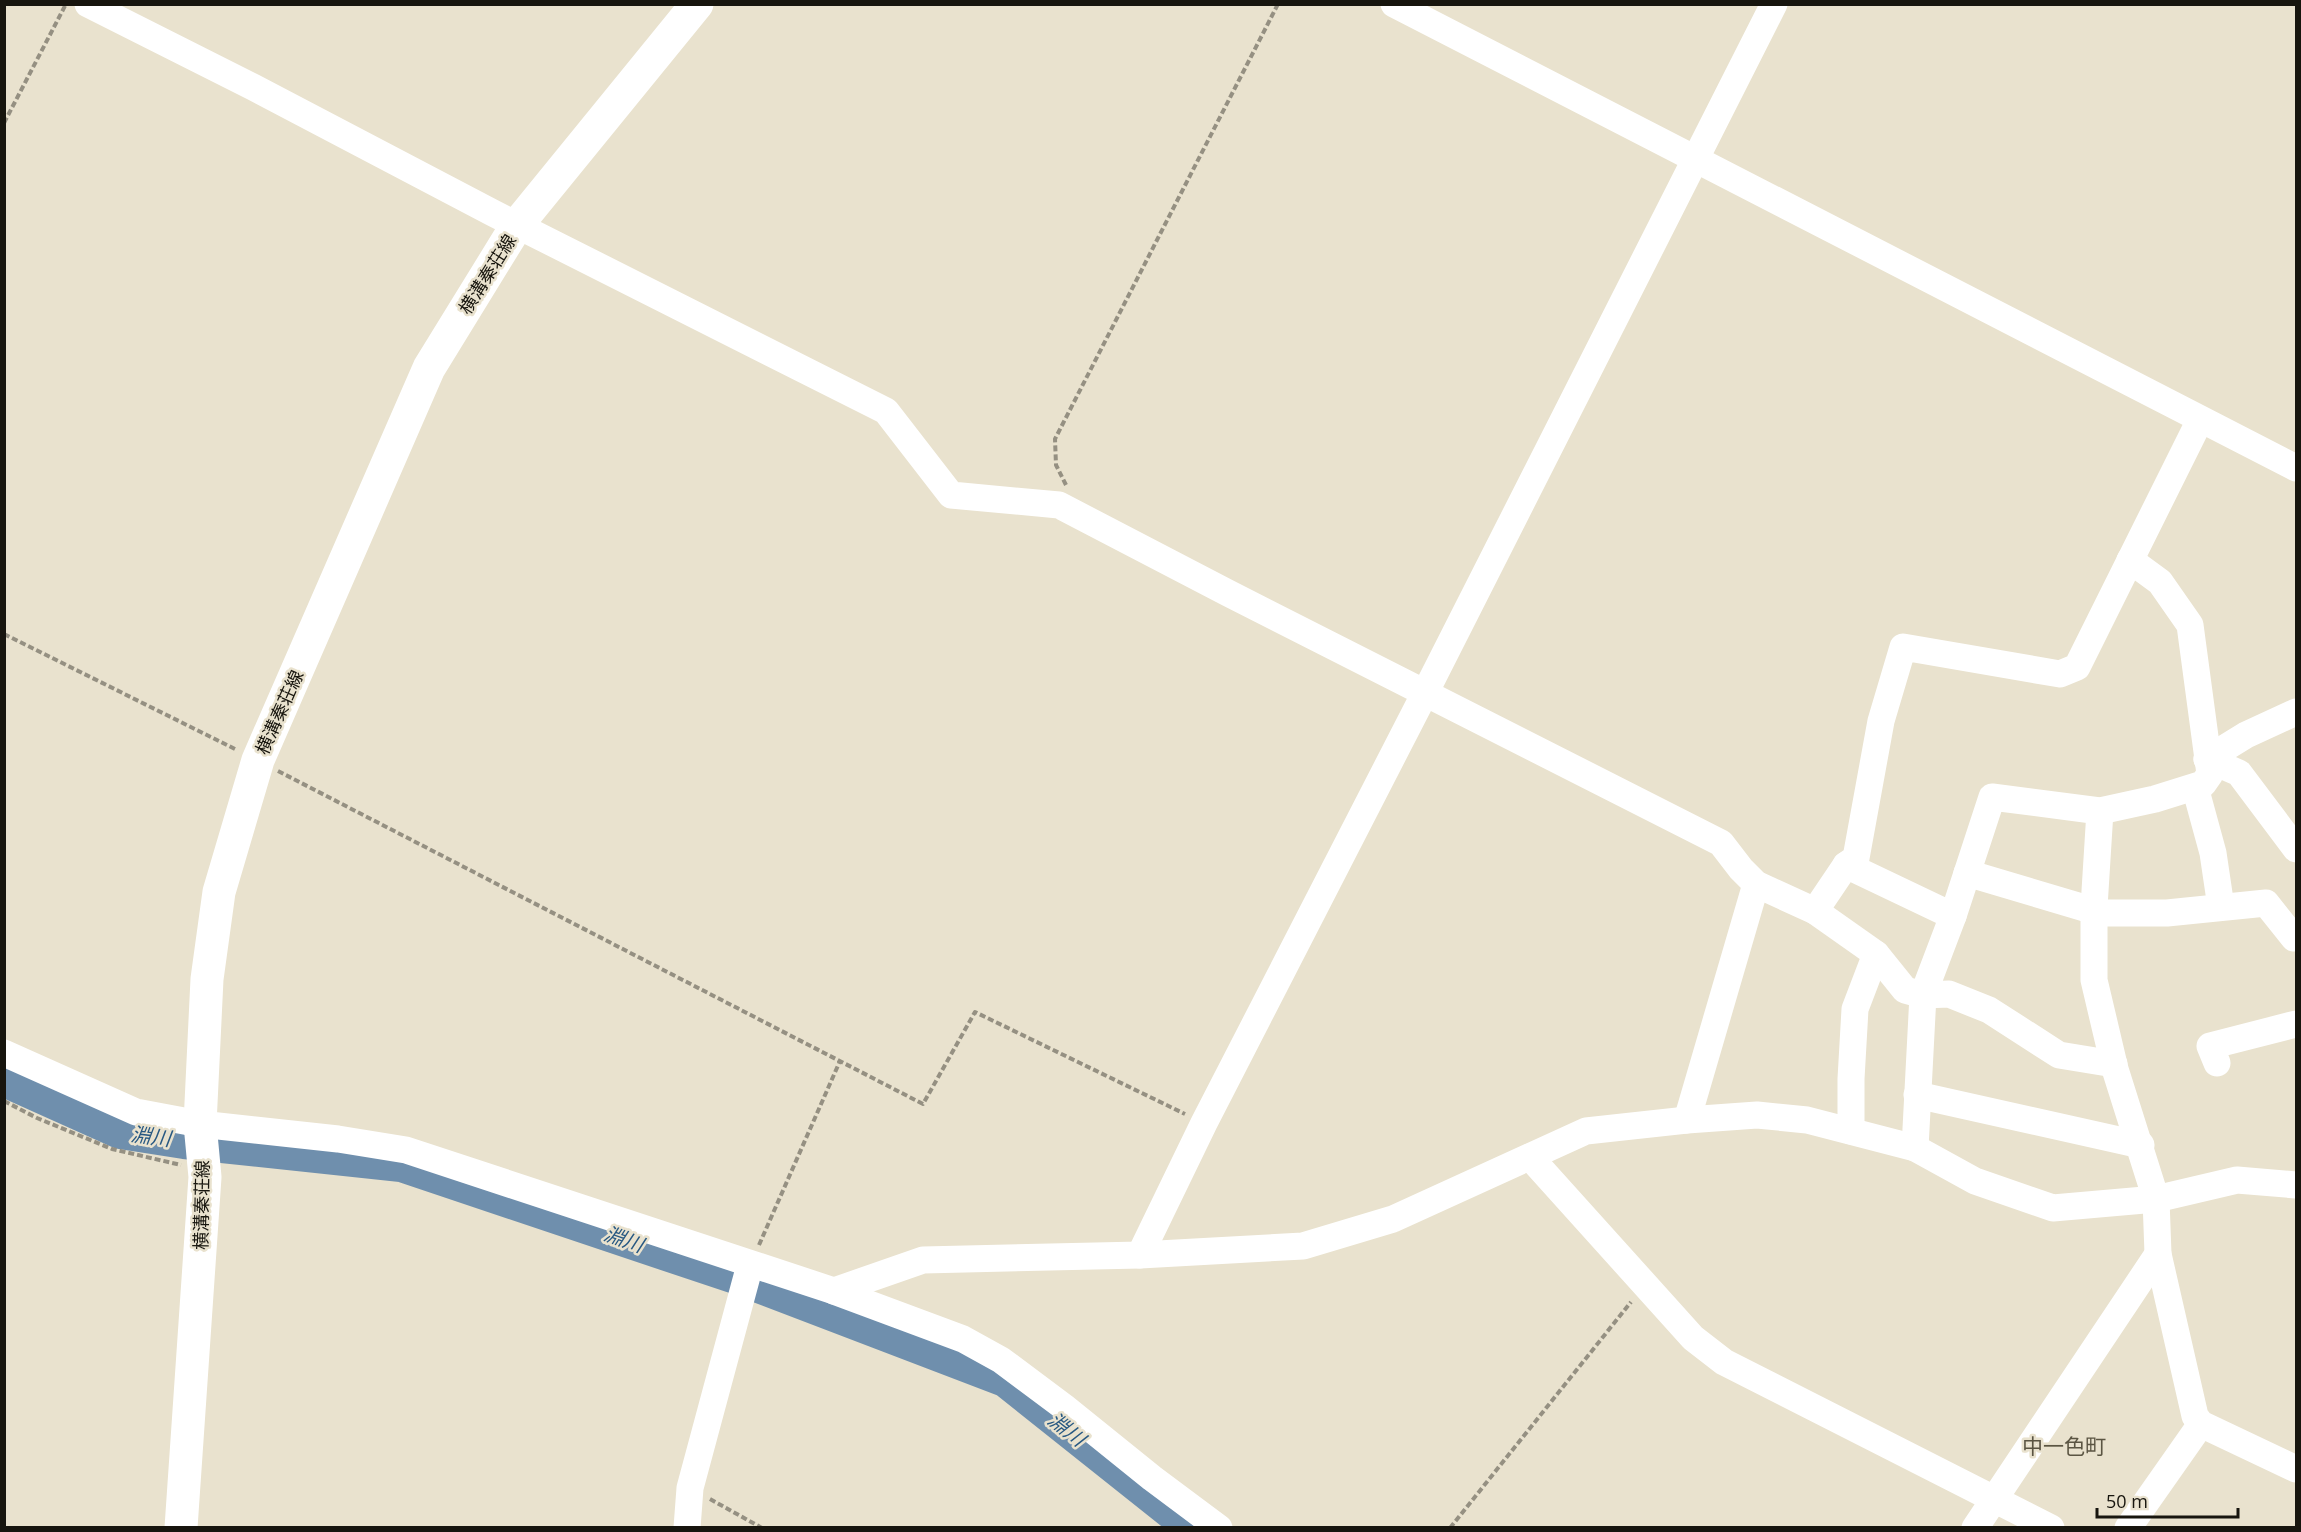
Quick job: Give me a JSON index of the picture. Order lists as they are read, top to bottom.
{
  "streets": {
    "main road": ["横溝秦荘線"]
  },
  "districts": ["中一色町"],
  "water": ["淵川"],
  "scale_bar": "50 m"
}
